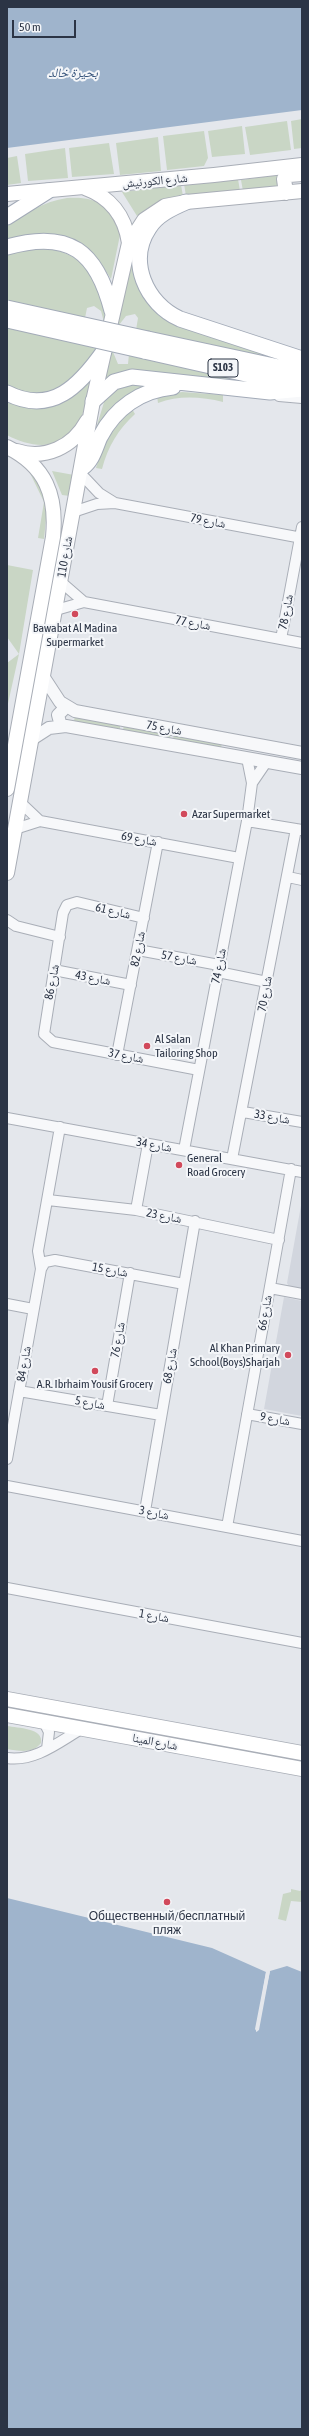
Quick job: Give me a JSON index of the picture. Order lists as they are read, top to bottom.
{
  "streets": {
    "main road": [
      "شارع الكورنيش",
      "S103",
      "شارع 110",
      "شارع المينا"
    ],
    "street": [
      "شارع 79",
      "شارع 78",
      "شارع 77",
      "شارع 75",
      "شارع 69",
      "شارع 61",
      "شارع 82",
      "شارع 57",
      "شارع 74",
      "شارع 43",
      "شارع 86",
      "شارع 70",
      "شارع 37",
      "شارع 33",
      "شارع 34",
      "شارع 23",
      "شارع 15",
      "شارع 66",
      "شارع 76",
      "شارع 84",
      "شارع 68",
      "شارع 5",
      "شارع 9",
      "شارع 3",
      "شارع 1"
    ]
  },
  "crossings": [
    ["شارع الكورنيش", "شارع 110"],
    ["شارع 79", "شارع 110"],
    ["شارع 79", "شارع 78"],
    ["شارع 110", "شارع 77"],
    ["شارع 110", "شارع 75"],
    ["شارع 110", "شارع 69"],
    ["شارع 78", "شارع 77"],
    ["شارع 75", "شارع 74"],
    ["شارع 69", "شارع 82"],
    ["شارع 69", "شارع 74"],
    ["شارع 61", "شارع 82"],
    ["شارع 61", "شارع 86"],
    ["شارع 82", "شارع 57"],
    ["شارع 82", "شارع 43"],
    ["شارع 82", "شارع 37"],
    ["شارع 57", "شارع 74"],
    ["شارع 57", "شارع 70"],
    ["شارع 74", "شارع 37"],
    ["شارع 74", "شارع 34"],
    ["شارع 43", "شارع 86"],
    ["شارع 86", "شارع 37"],
    ["شارع 70", "شارع 33"],
    ["شارع 70", "شارع 34"],
    ["شارع 34", "شارع 66"],
    ["شارع 34", "شارع 84"],
    ["شارع 23", "شارع 66"],
    ["شارع 23", "شارع 84"],
    ["شارع 23", "شارع 68"],
    ["شارع 15", "شارع 76"],
    ["شارع 15", "شارع 84"],
    ["شارع 15", "شارع 68"],
    ["شارع 66", "شارع 9"],
    ["شارع 66", "شارع 3"],
    ["شارع 76", "شارع 5"],
    ["شارع 84", "شارع 5"],
    ["شارع 68", "شارع 5"],
    ["شارع 68", "شارع 3"]
  ],
  "water": ["بحيرة خالد"],
  "places": [
    "Bawabat Al Madina Supermarket",
    "Azar Supermarket",
    "Al Salan Tailoring Shop",
    "General Road Grocery",
    "Al Khan Primary School(Boys)Sharjah",
    "A.R. Ibrhaim Yousif Grocery",
    "Общественный/бесплатный пляж"
  ],
  "scale_bar": "50 m"
}
